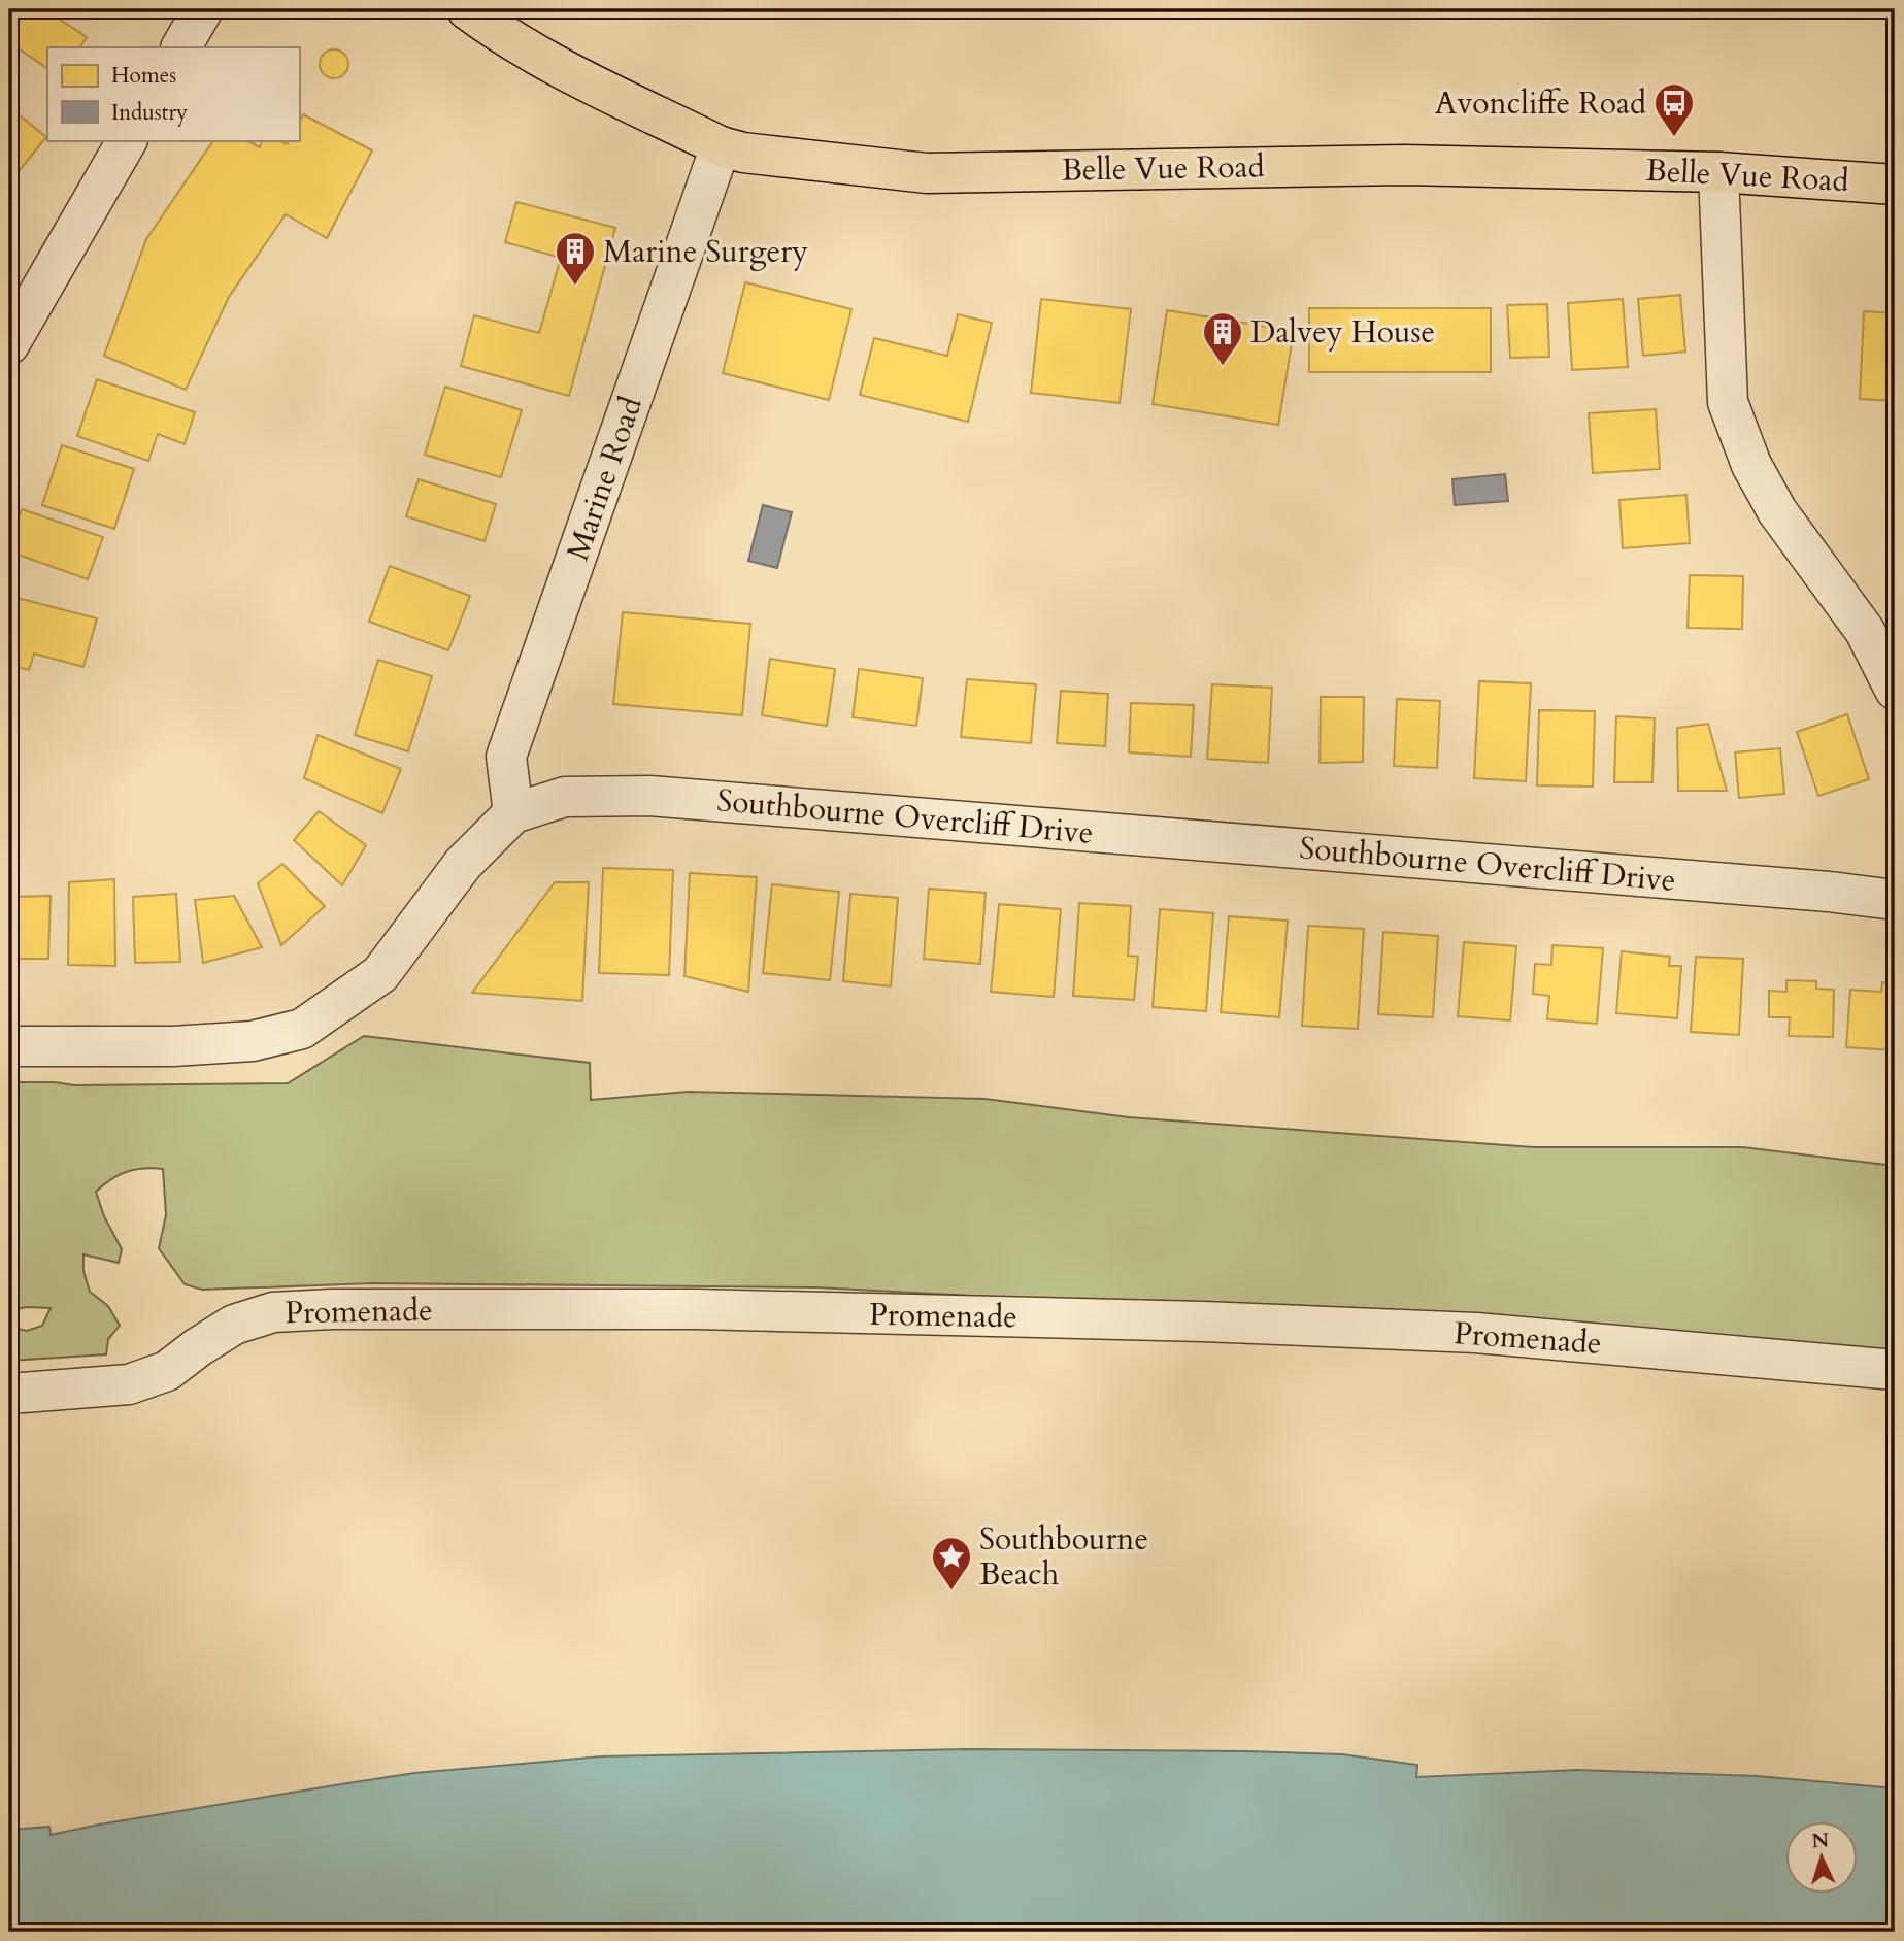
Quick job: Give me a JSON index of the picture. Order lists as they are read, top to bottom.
{
  "streets": {
    "main road": ["Belle Vue Road"],
    "street": ["Marine Road", "Southbourne Overcliff Drive", "Promenade"]
  },
  "crossings": [
    ["Belle Vue Road", "Marine Road"],
    ["Marine Road", "Southbourne Overcliff Drive"]
  ],
  "places": {
    "bus stop": ["Avoncliffe Road"],
    "building": ["Marine Surgery", "Dalvey House"],
    "place": ["Southbourne Beach"]
  },
  "legend": ["Homes", "Industry"],
  "north": "top"
}
